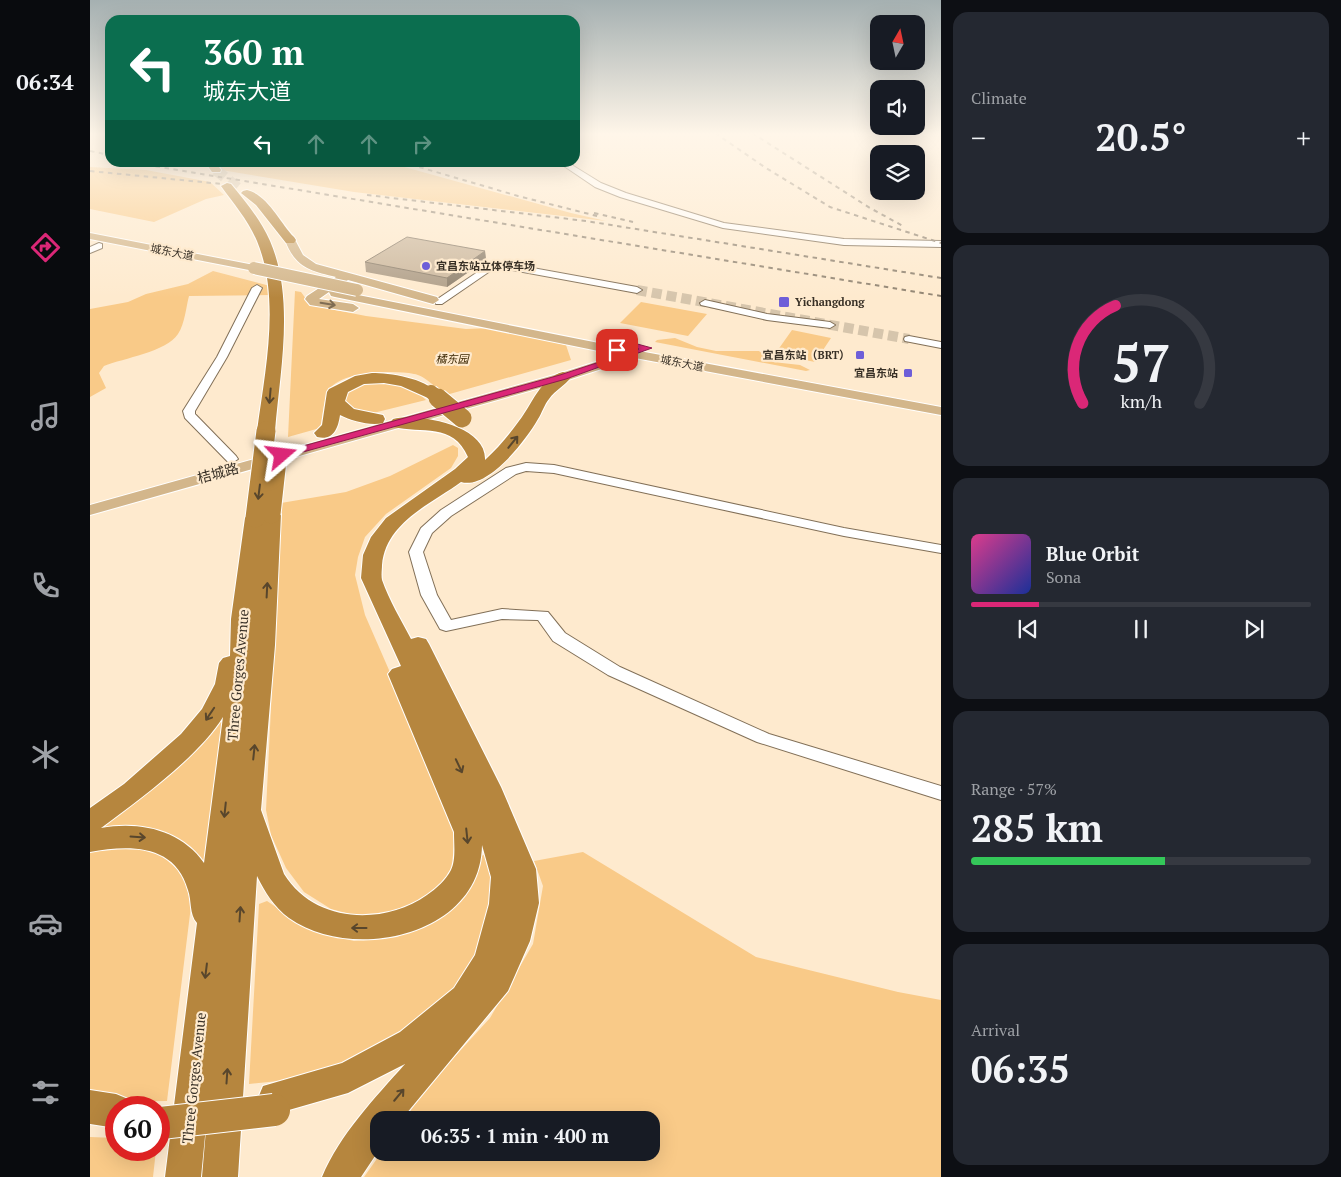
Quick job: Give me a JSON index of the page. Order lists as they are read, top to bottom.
{
  "streets": {
    "highway": ["Three Gorges Avenue"],
    "main road": ["城东大道", "桔城路"]
  },
  "crossings": [
    ["城东大道", "桔城路"]
  ],
  "parks": ["橘东园"],
  "places": {
    "other": ["宜昌东站立体停车场"],
    "transit": ["Yichangdong", "宜昌东站（BRT）", "宜昌东站"]
  },
  "north": "top",
  "page": {
    "tabs": "06:34",
    "tile": [
      "Climate",
      ["Range · 57%", "285 km"],
      ["Arrival", "06:35"]
    ],
    "turn": ["360 m", "城东大道"],
    "heat": ["−", "20.5°", "+"],
    "song": ["Blue Orbit", "Sona"],
    "limit": "60",
    "trip": "06:35 · 1 min · 400 m",
    "gauge": ["57", "km/h"]
  }
}
